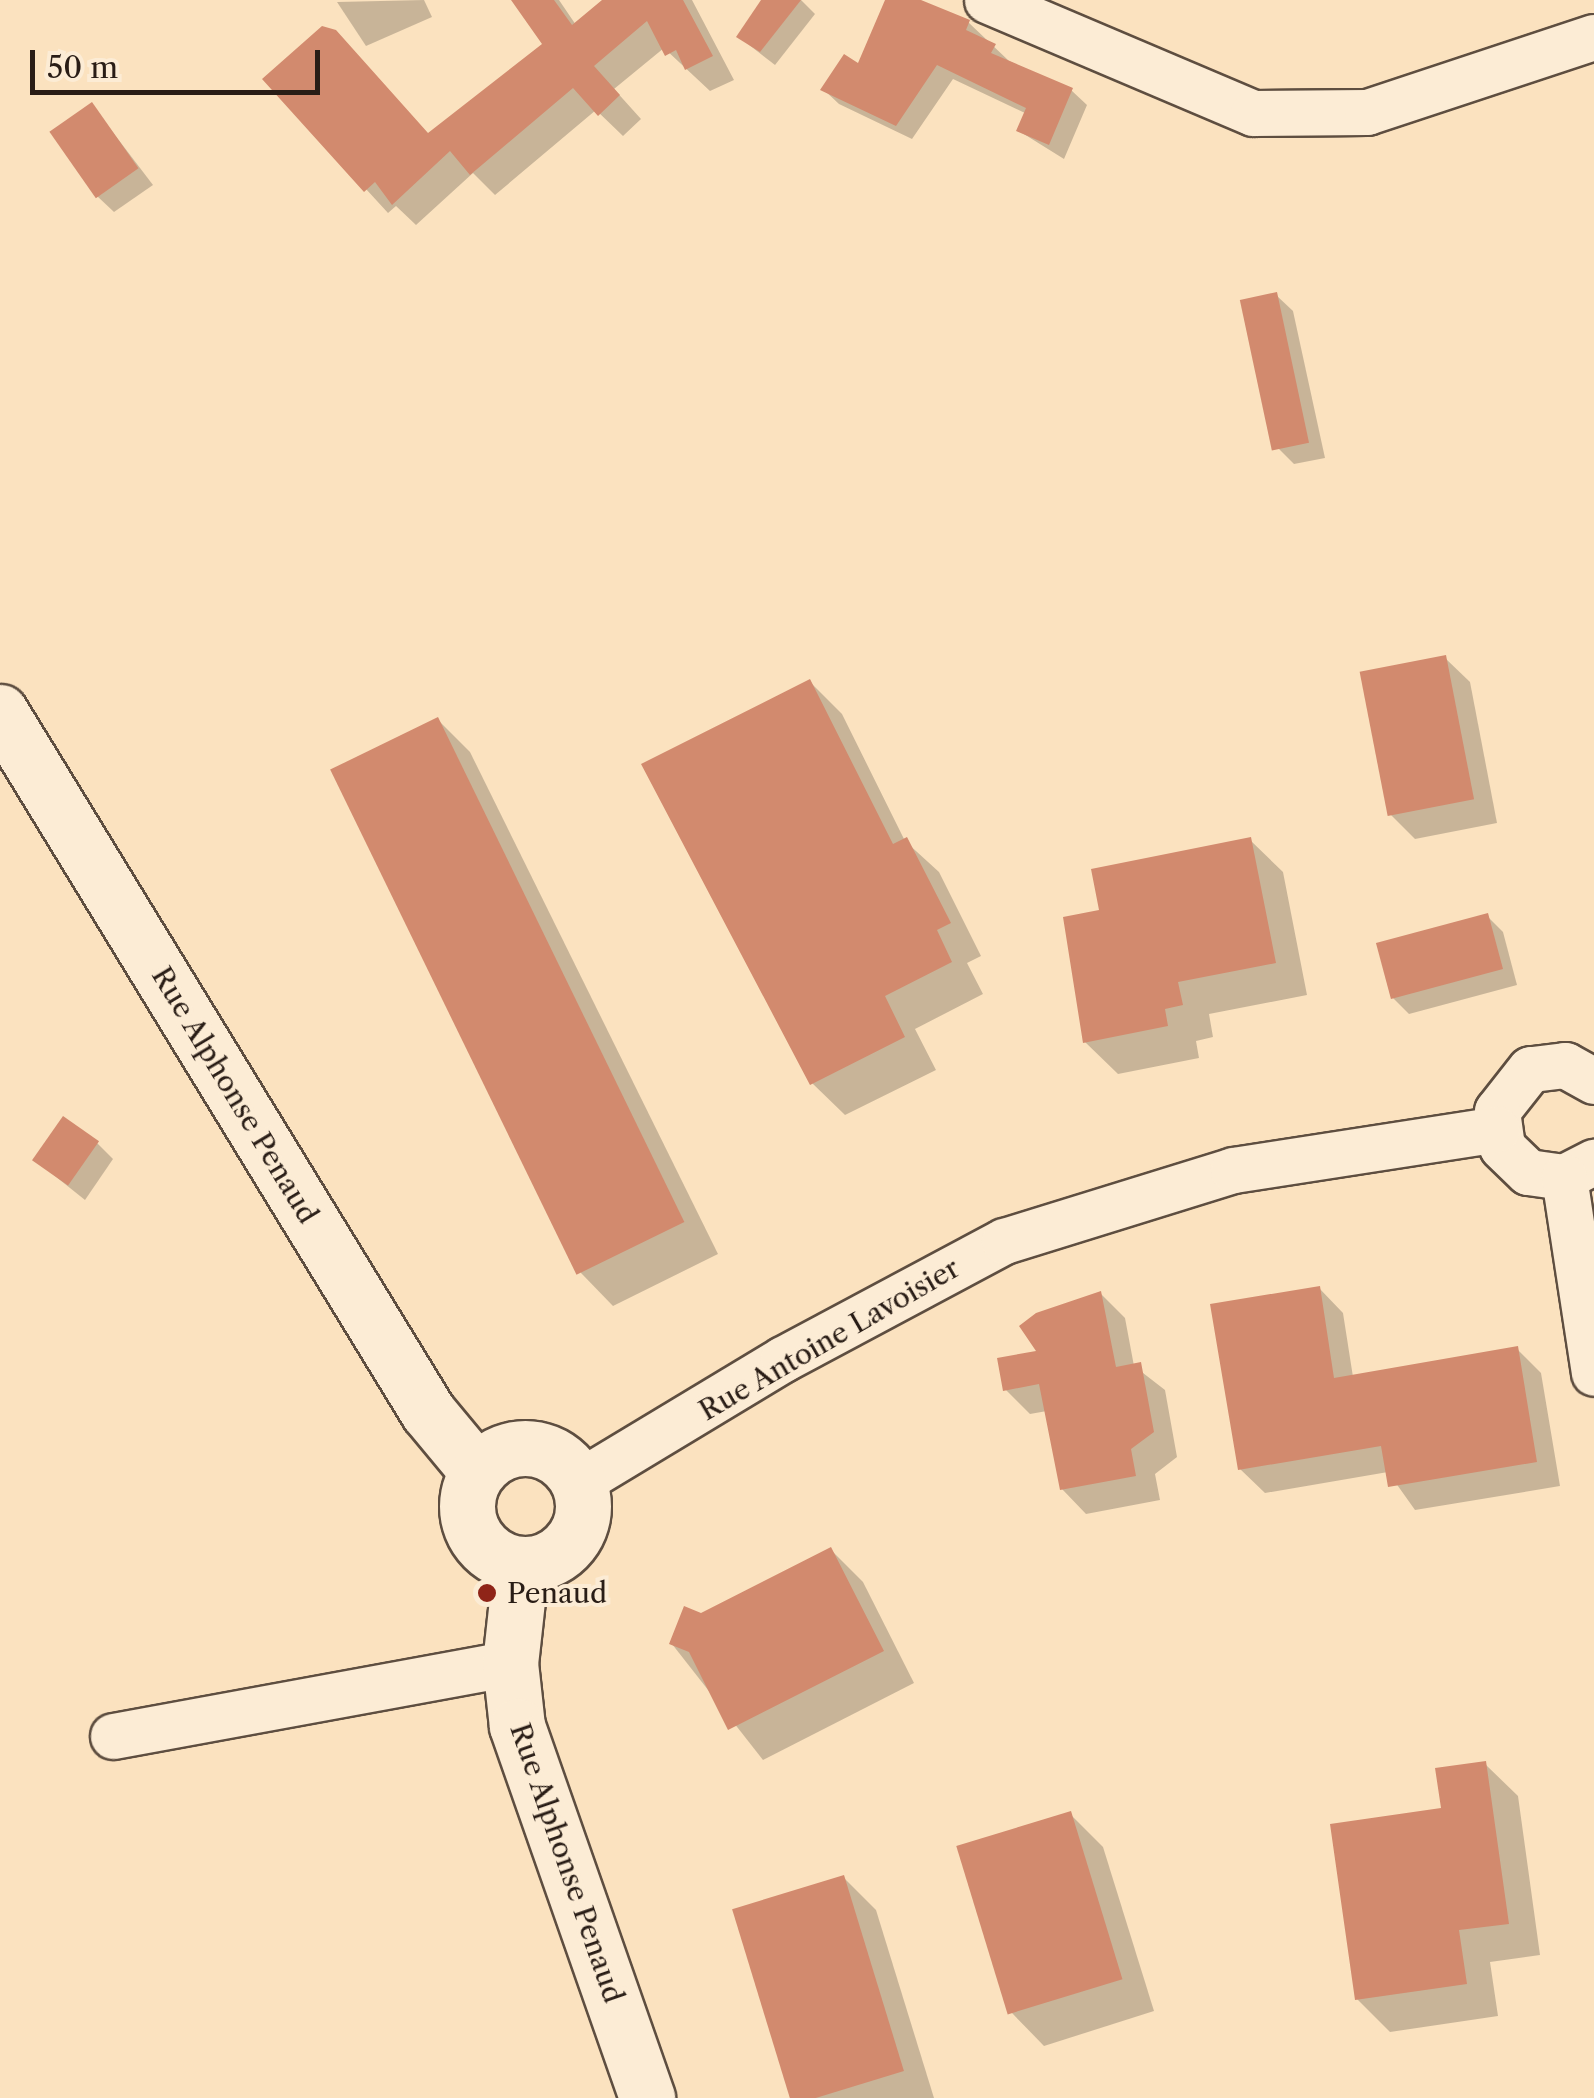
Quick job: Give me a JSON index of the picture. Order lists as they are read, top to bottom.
{
  "streets": {
    "street": ["Rue Alphonse Penaud", "Rue Antoine Lavoisier"]
  },
  "crossings": [
    ["Rue Alphonse Penaud", "Rue Antoine Lavoisier"]
  ],
  "places": ["Penaud"],
  "scale_bar": "50 m"
}
